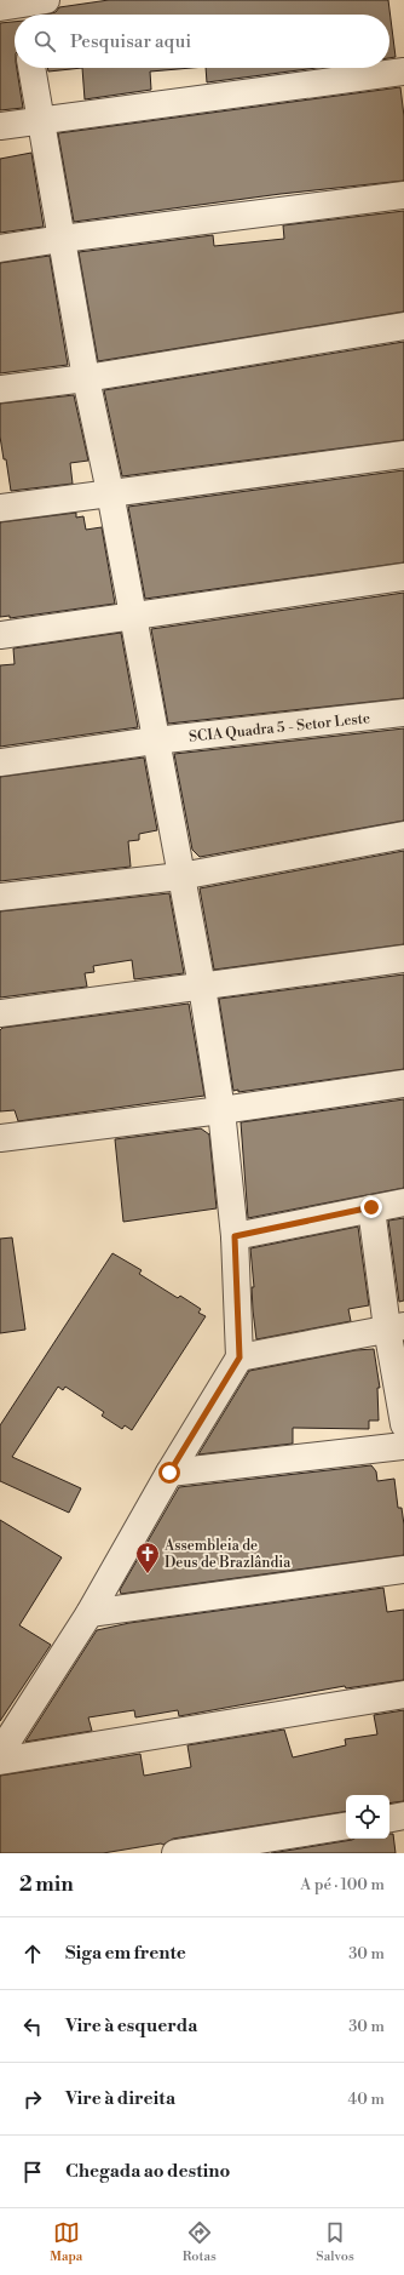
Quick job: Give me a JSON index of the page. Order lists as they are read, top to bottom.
{
  "streets": {
    "street": ["SCIA Quadra 5 - Setor Leste"]
  },
  "places": {
    "church": ["Assembleia de Deus de Brazlândia"]
  },
  "page": {
    "search": "Pesquisar aqui",
    "heading": ["2 min", "A pé · 100 m"],
    "list": [
      ["Siga em frente", "30 m"],
      ["Vire à esquerda", "30 m"],
      ["Vire à direita", "40 m"],
      "Chegada ao destino"
    ],
    "nav": ["Mapa", "Rotas", "Salvos"]
  }
}
